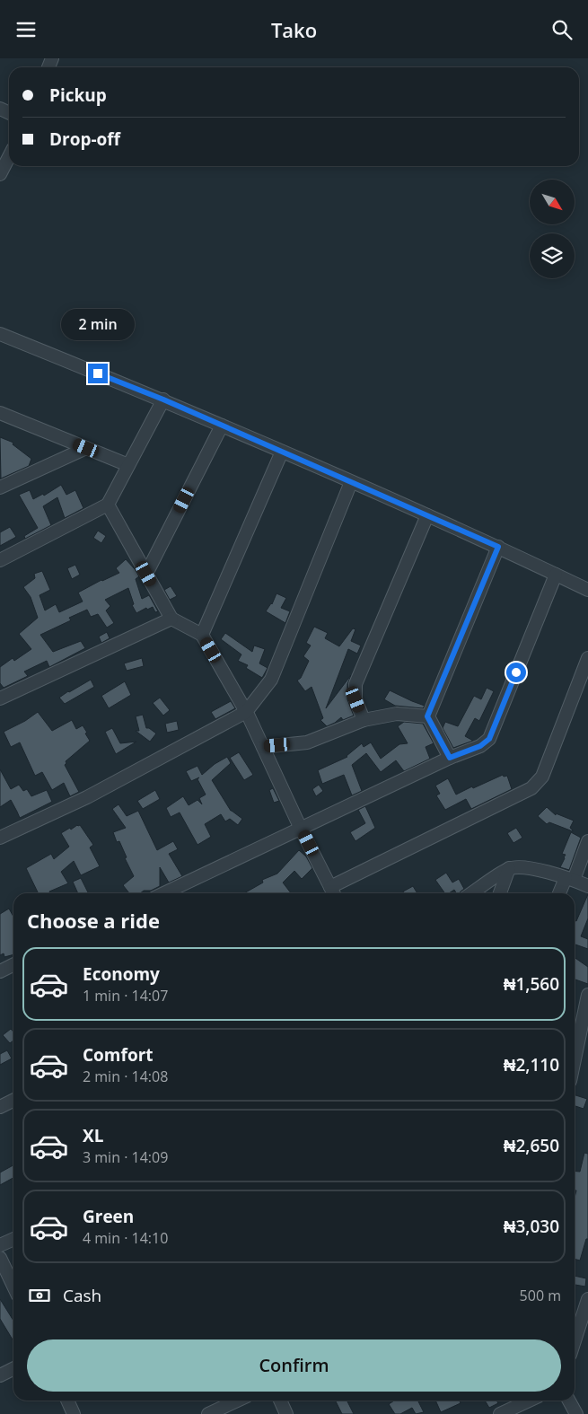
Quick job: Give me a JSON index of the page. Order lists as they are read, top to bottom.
{
  "north": "bottom right",
  "page": {
    "header": "Tako",
    "banner": ["Pickup", "Drop-off"],
    "bubble": "2 min",
    "heading": "Choose a ride",
    "list": [
      {
        "name": "Economy",
        "note": "1 min · 14:07",
        "value": "₦1,560"
      },
      {
        "name": "Comfort",
        "note": "2 min · 14:08",
        "value": "₦2,110"
      },
      {
        "name": "XL",
        "note": "3 min · 14:09",
        "value": "₦2,650"
      },
      {
        "name": "Green",
        "note": "4 min · 14:10",
        "value": "₦3,030"
      }
    ],
    "pay": ["Cash", "500 m"],
    "buttons": "Confirm"
  }
}
